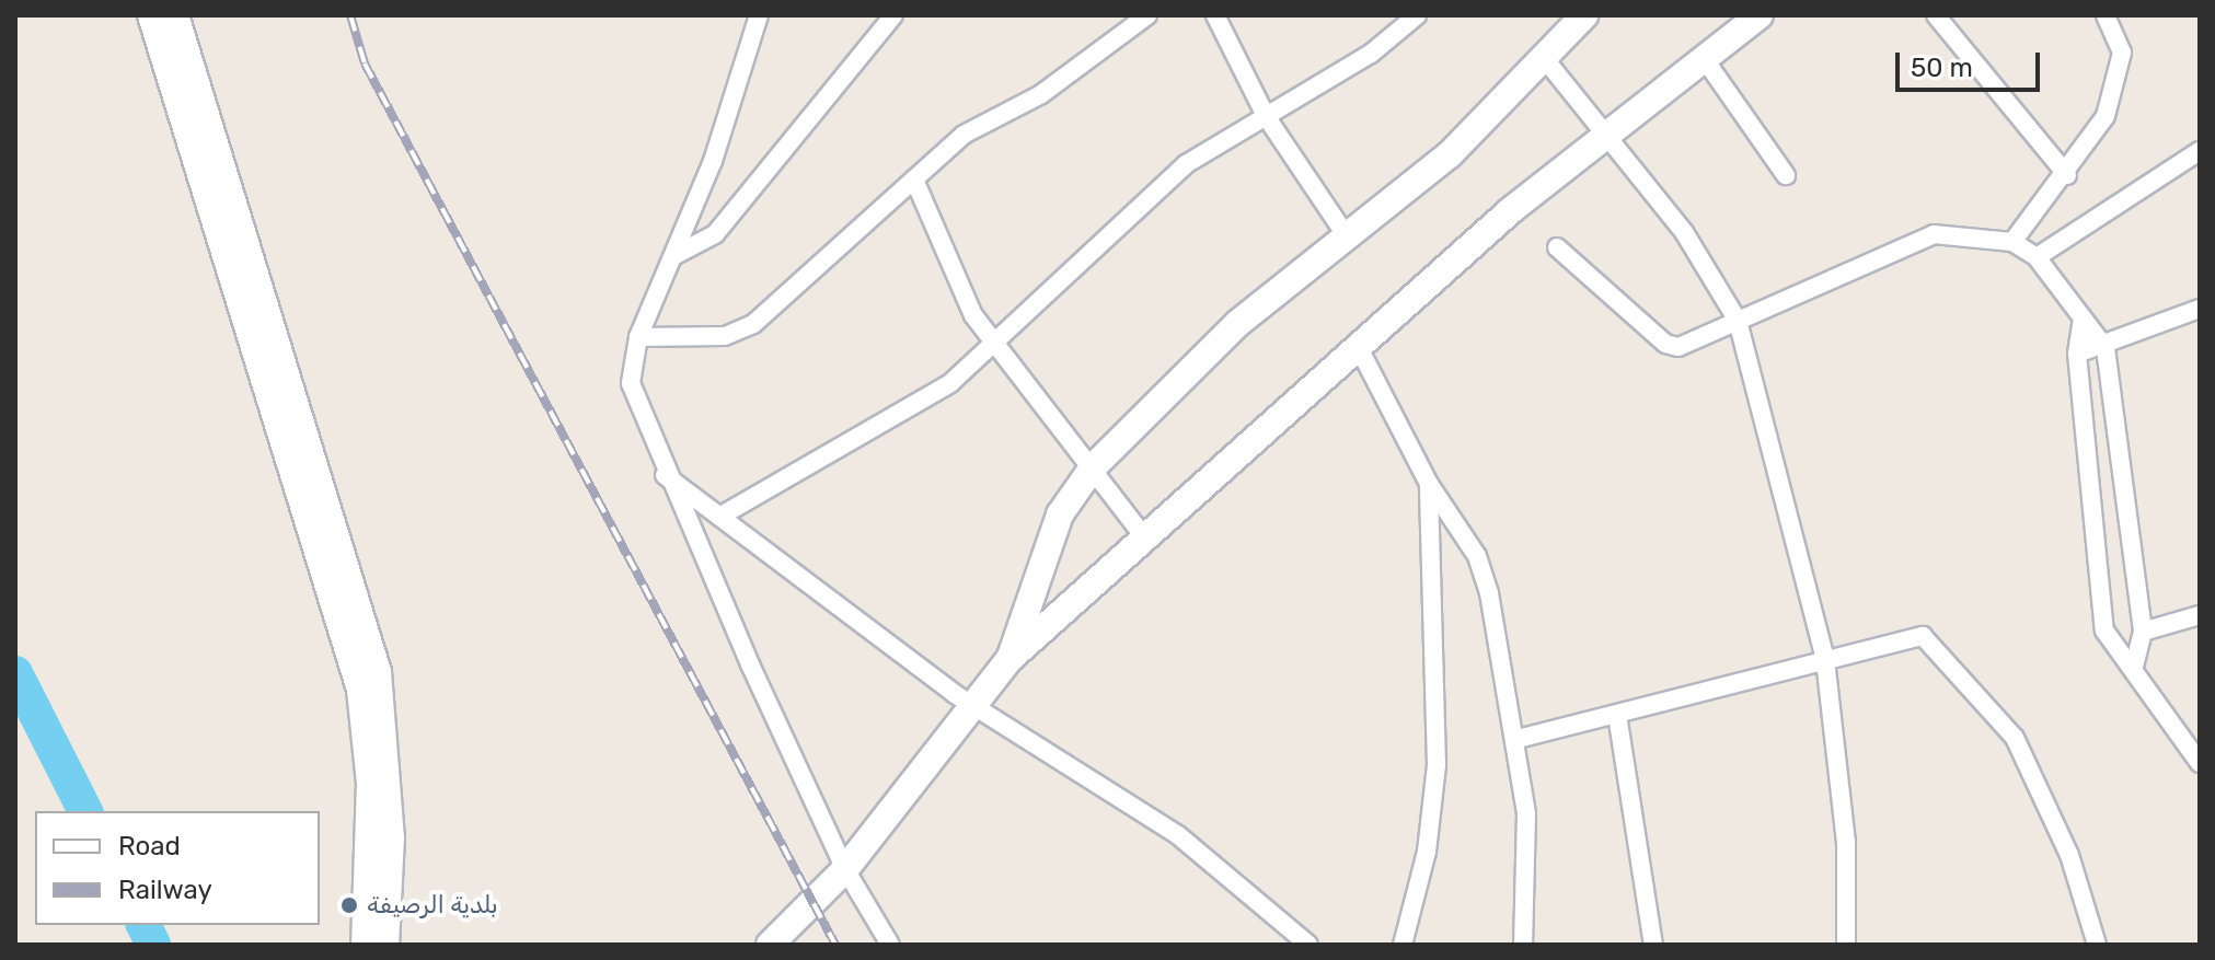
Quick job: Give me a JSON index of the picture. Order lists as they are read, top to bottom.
{
  "places": ["بلدية الرصيفة"],
  "legend": ["Road", "Railway"],
  "scale_bar": "50 m"
}
